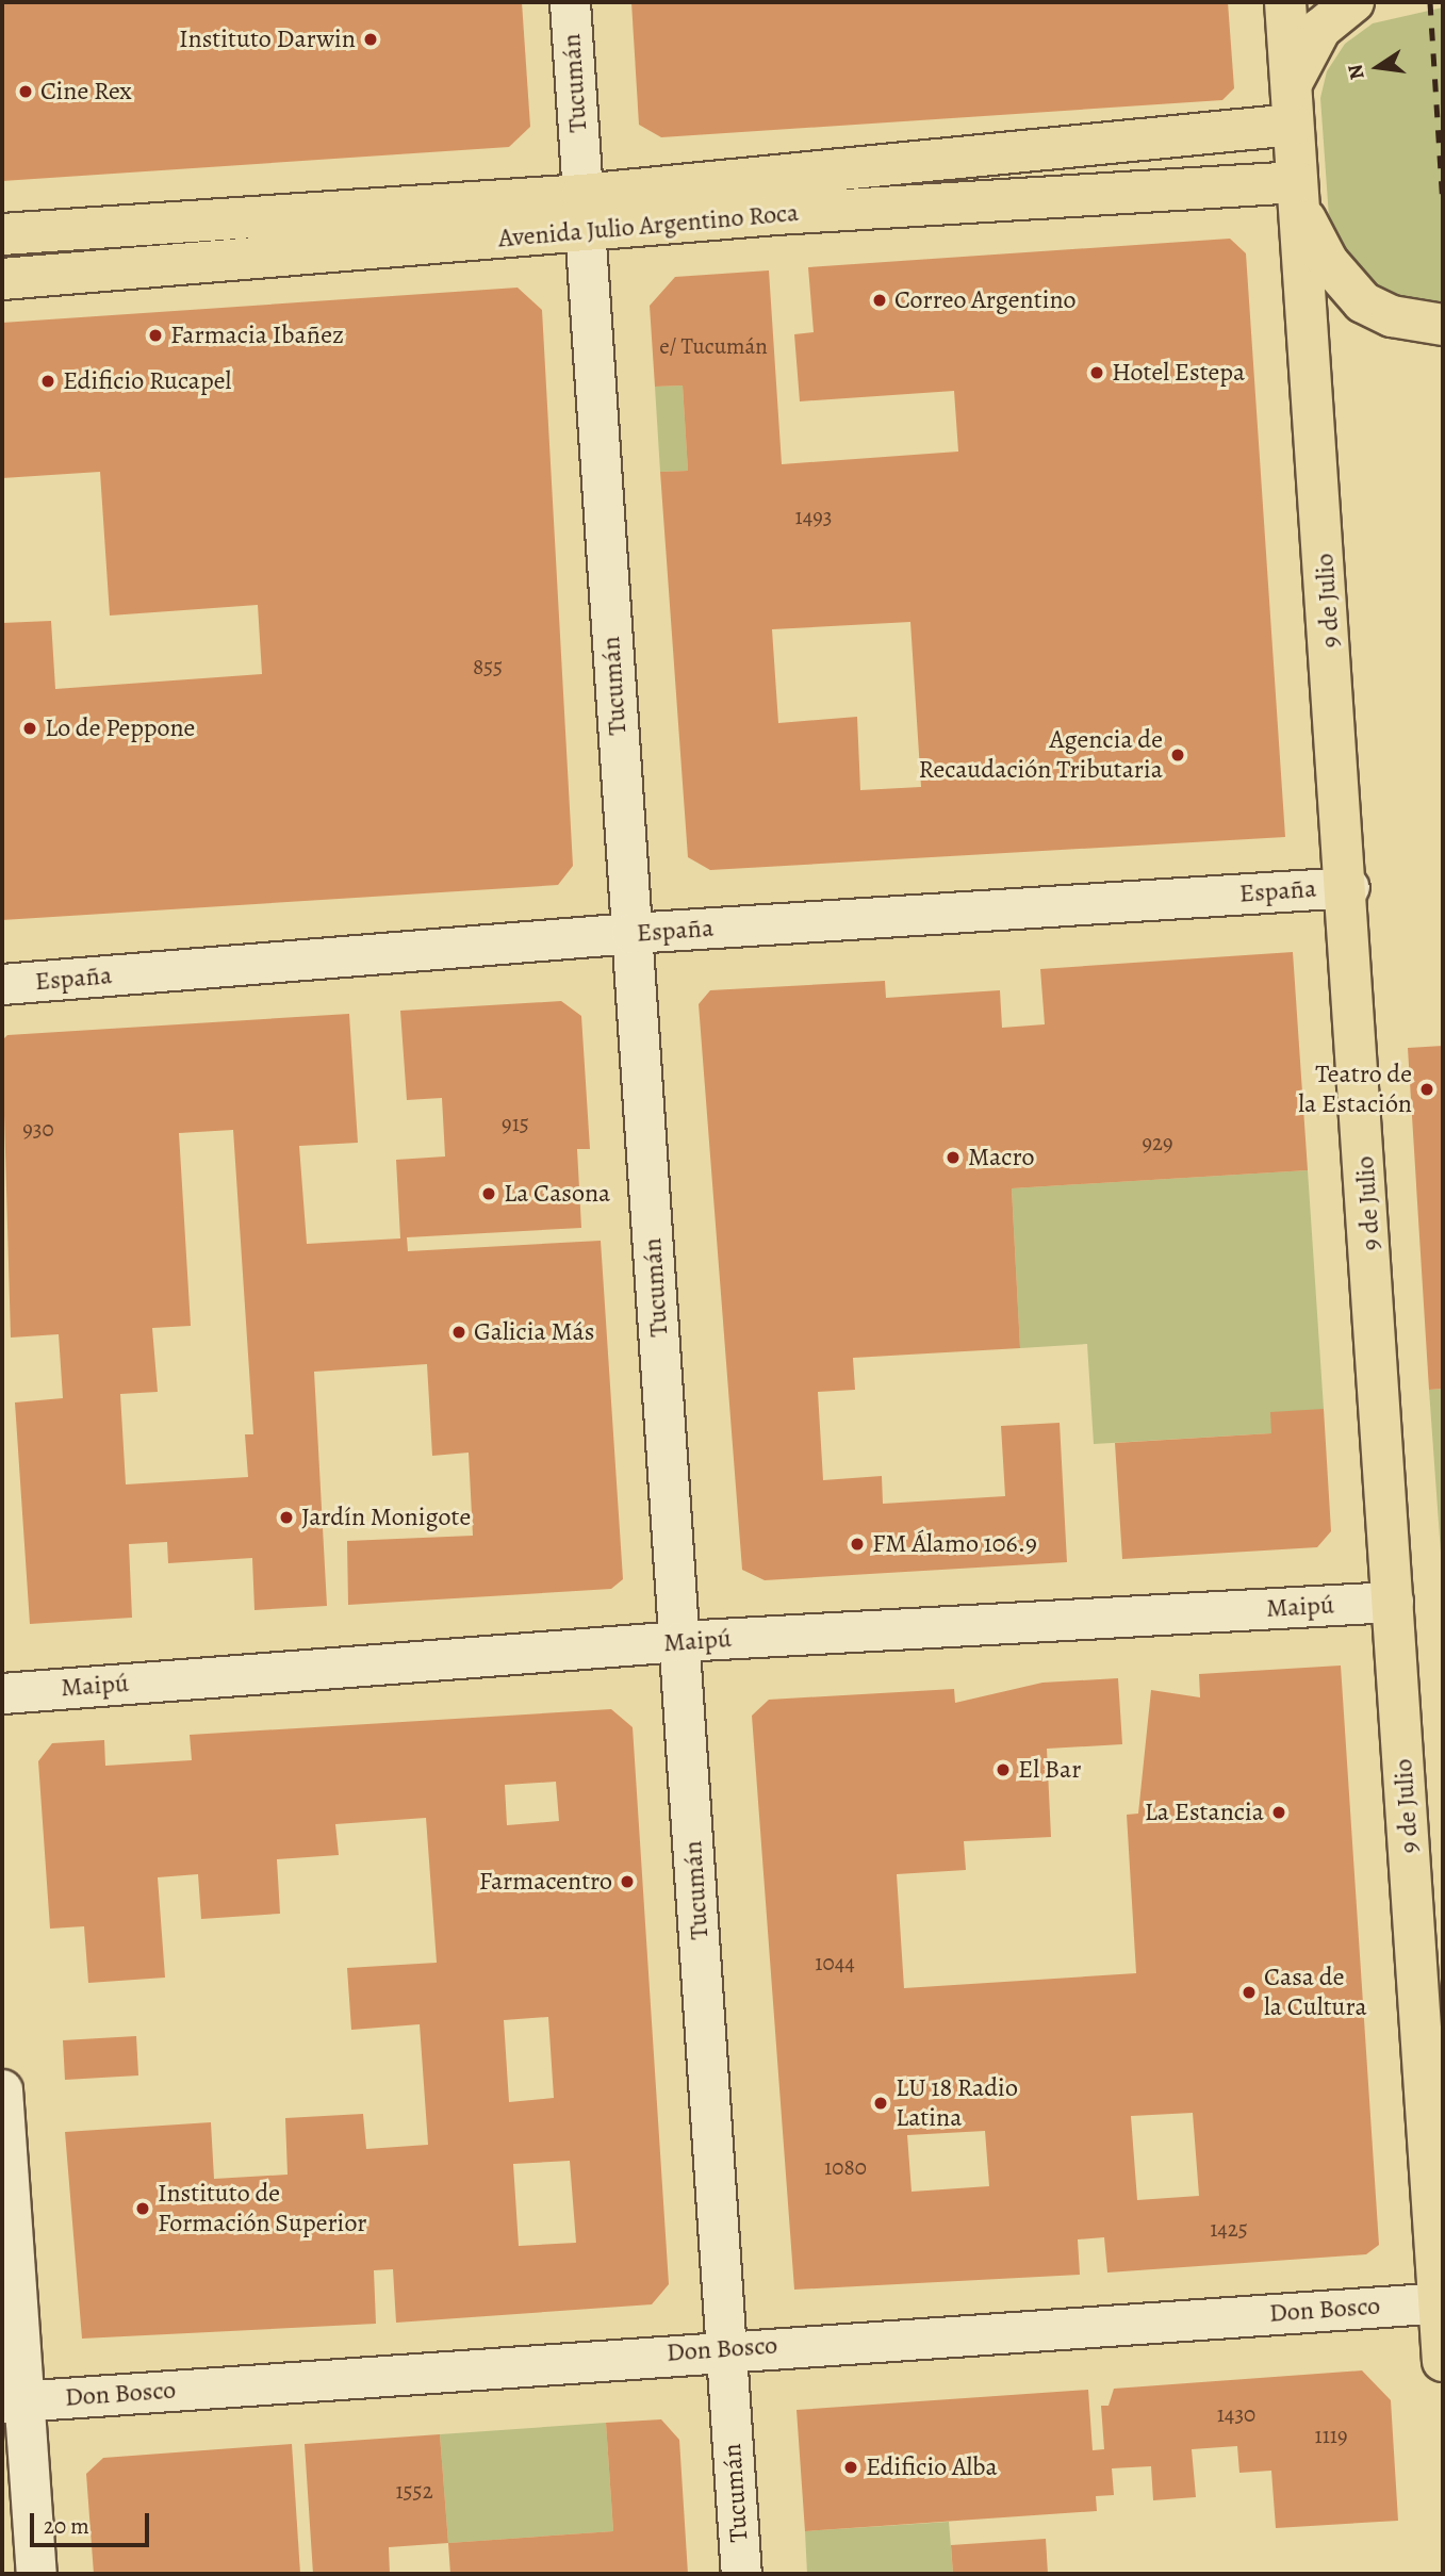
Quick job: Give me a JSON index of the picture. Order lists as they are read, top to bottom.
{
  "streets": {
    "main road": ["Avenida Julio Argentino Roca", "9 de Julio"],
    "street": [
      "Tucumán",
      "España",
      "Maipú",
      "Don Bosco"
    ]
  },
  "crossings": [
    ["Tucumán", "Avenida Julio Argentino Roca"],
    ["Tucumán", "España"],
    ["Tucumán", "Maipú"],
    ["Tucumán", "Don Bosco"],
    ["Avenida Julio Argentino Roca", "9 de Julio"],
    ["9 de Julio", "España"],
    ["9 de Julio", "Maipú"],
    ["9 de Julio", "Don Bosco"]
  ],
  "places": [
    "Instituto Darwin",
    "Cine Rex",
    "Correo Argentino",
    "Farmacia Ibañez",
    "Hotel Estepa",
    "Edificio Rucapel",
    "Lo de Peppone",
    "Agencia de Recaudación Tributaria",
    "Teatro de la Estación",
    "Macro",
    "La Casona",
    "Galicia Más",
    "Jardín Monigote",
    "FM Álamo 106.9",
    "El Bar",
    "La Estancia",
    "Farmacentro",
    "Casa de la Cultura",
    "LU 18 Radio Latina",
    "Instituto de Formación Superior",
    "Edificio Alba"
  ],
  "house_numbers": [
    "e/ Tucumán",
    "1493",
    "855",
    "915",
    "930",
    "929",
    "1044",
    "1080",
    "1425",
    "1430",
    "1119",
    "1552"
  ],
  "scale_bar": "20 m",
  "north": "left"
}
